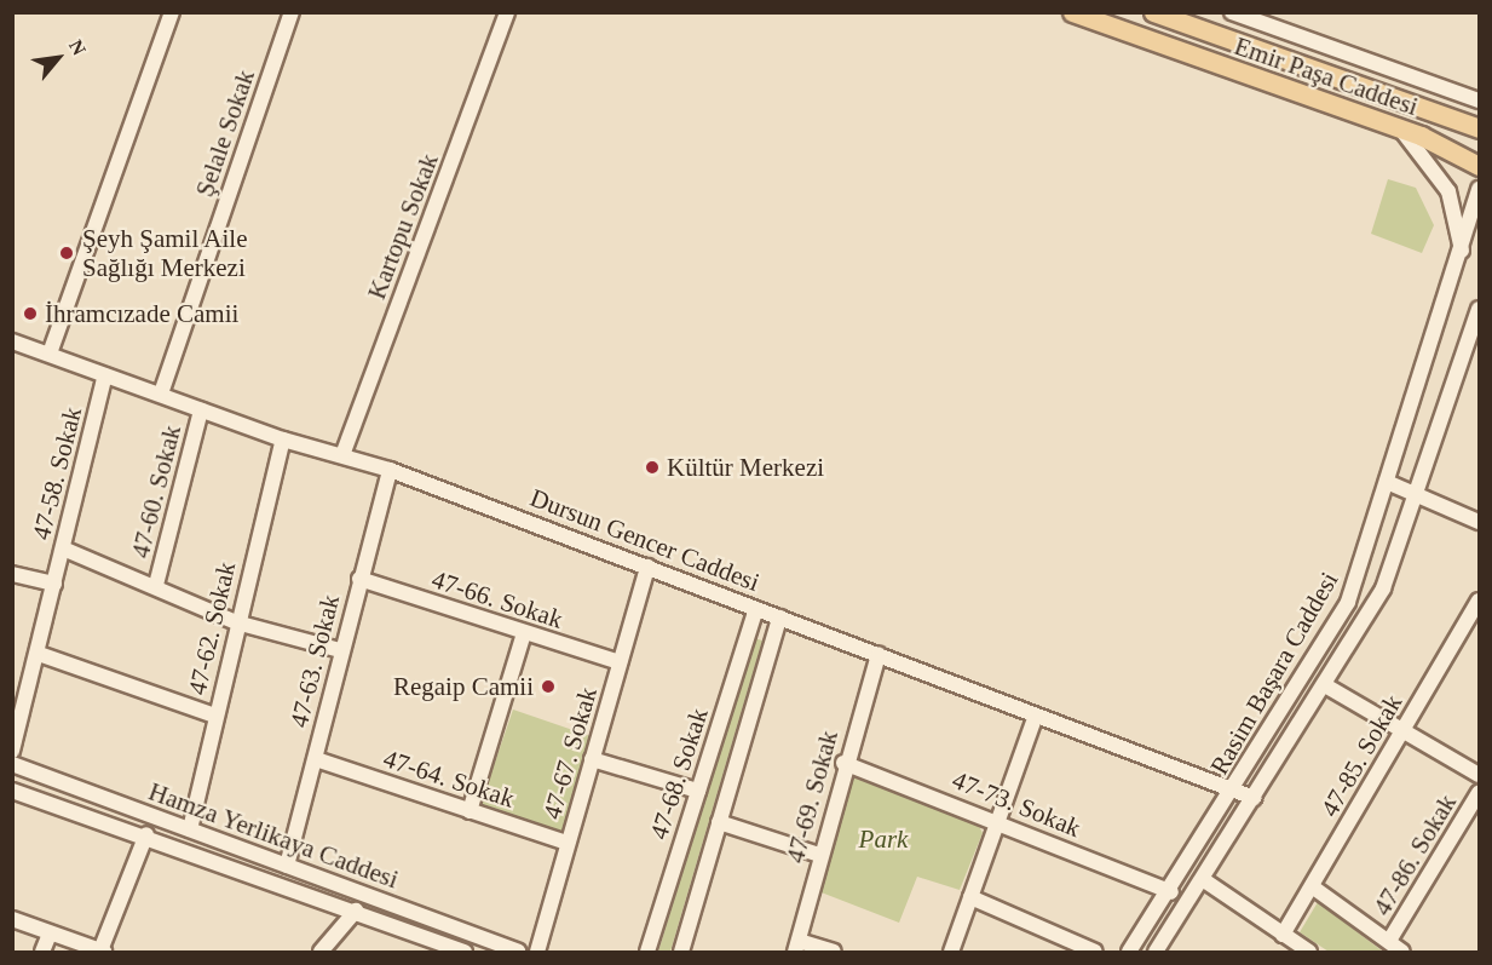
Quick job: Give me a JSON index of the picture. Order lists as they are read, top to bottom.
{
  "streets": {
    "main road": ["Emir Paşa Caddesi"],
    "street": [
      "Şelale Sokak",
      "Kartopu Sokak",
      "47-58. Sokak",
      "47-60. Sokak",
      "Dursun Gencer Caddesi",
      "47-66. Sokak",
      "47-62. Sokak",
      "47-63. Sokak",
      "Rasim Başara Caddesi",
      "47-67. Sokak",
      "47-85. Sokak",
      "47-68. Sokak",
      "47-64. Sokak",
      "47-69. Sokak",
      "47-73. Sokak",
      "Hamza Yerlikaya Caddesi",
      "47-86. Sokak"
    ]
  },
  "crossings": [
    ["Şelale Sokak", "Dursun Gencer Caddesi"],
    ["Kartopu Sokak", "Dursun Gencer Caddesi"],
    ["47-58. Sokak", "Dursun Gencer Caddesi"],
    ["47-60. Sokak", "Dursun Gencer Caddesi"],
    ["Dursun Gencer Caddesi", "47-62. Sokak"],
    ["Dursun Gencer Caddesi", "47-63. Sokak"],
    ["Dursun Gencer Caddesi", "Rasim Başara Caddesi"],
    ["Dursun Gencer Caddesi", "47-67. Sokak"],
    ["Dursun Gencer Caddesi", "47-68. Sokak"],
    ["Dursun Gencer Caddesi", "47-69. Sokak"],
    ["47-66. Sokak", "47-63. Sokak"],
    ["47-66. Sokak", "47-67. Sokak"],
    ["47-62. Sokak", "Hamza Yerlikaya Caddesi"],
    ["47-63. Sokak", "47-64. Sokak"],
    ["47-63. Sokak", "Hamza Yerlikaya Caddesi"],
    ["Rasim Başara Caddesi", "47-73. Sokak"],
    ["47-67. Sokak", "47-64. Sokak"],
    ["47-69. Sokak", "47-73. Sokak"]
  ],
  "parks": ["Park"],
  "places": [
    "Şeyh Şamil Aile Sağlığı Merkezi",
    "İhramcızade Camii",
    "Kültür Merkezi",
    "Regaip Camii"
  ],
  "north": "top right"
}
